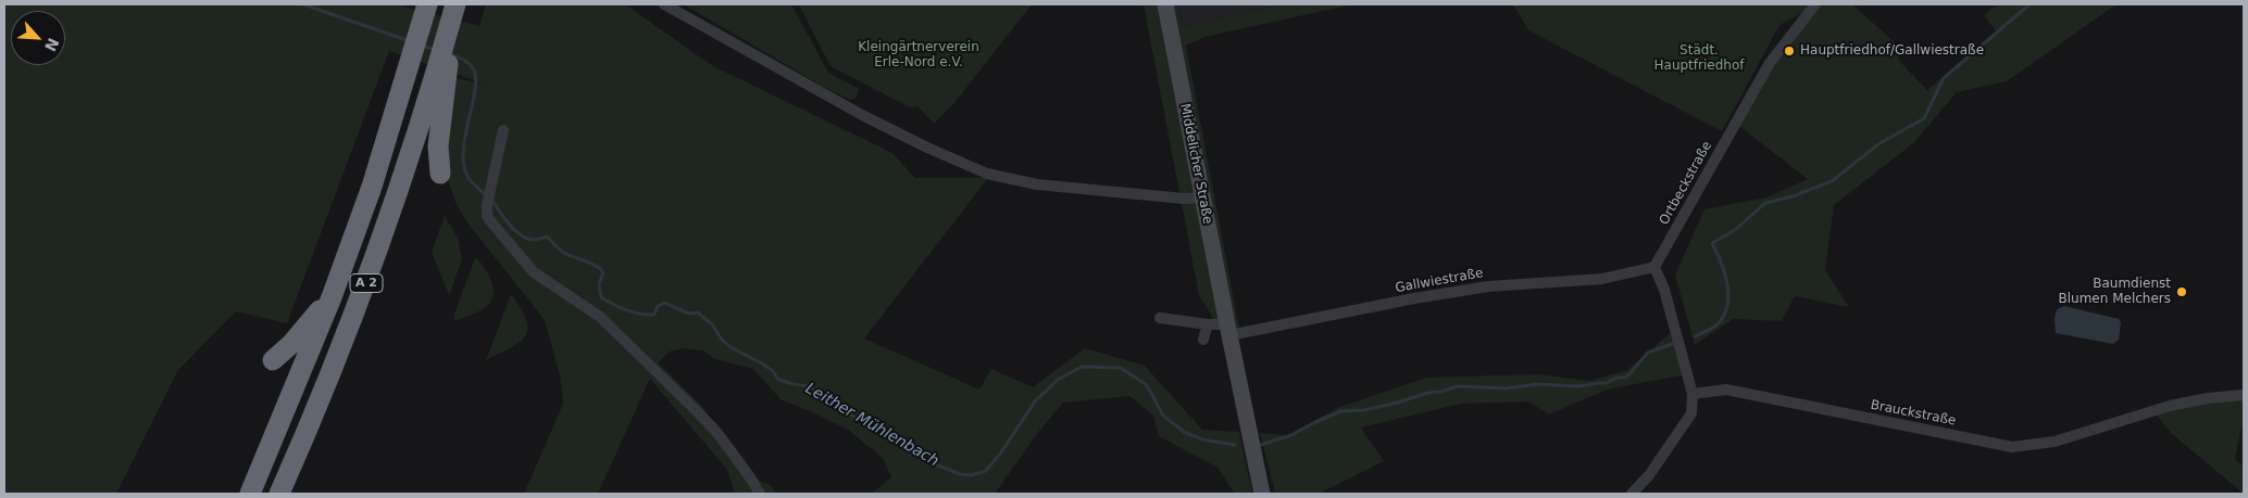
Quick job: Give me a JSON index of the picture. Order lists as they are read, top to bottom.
{
  "streets": {
    "highway": ["A 2"],
    "street": [
      "Middelicher Straße",
      "Ortbeckstraße",
      "Gallwiestraße",
      "Brauckstraße"
    ]
  },
  "crossings": [
    ["Middelicher Straße", "Gallwiestraße"],
    ["Ortbeckstraße", "Gallwiestraße"]
  ],
  "water": ["Leither Mühlenbach"],
  "parks": ["Kleingärtnerverein Erle-Nord e.V.", "Städt. Hauptfriedhof"],
  "places": ["Hauptfriedhof/Gallwiestraße", "Baumdienst Blumen Melchers"],
  "north": "bottom right"
}
